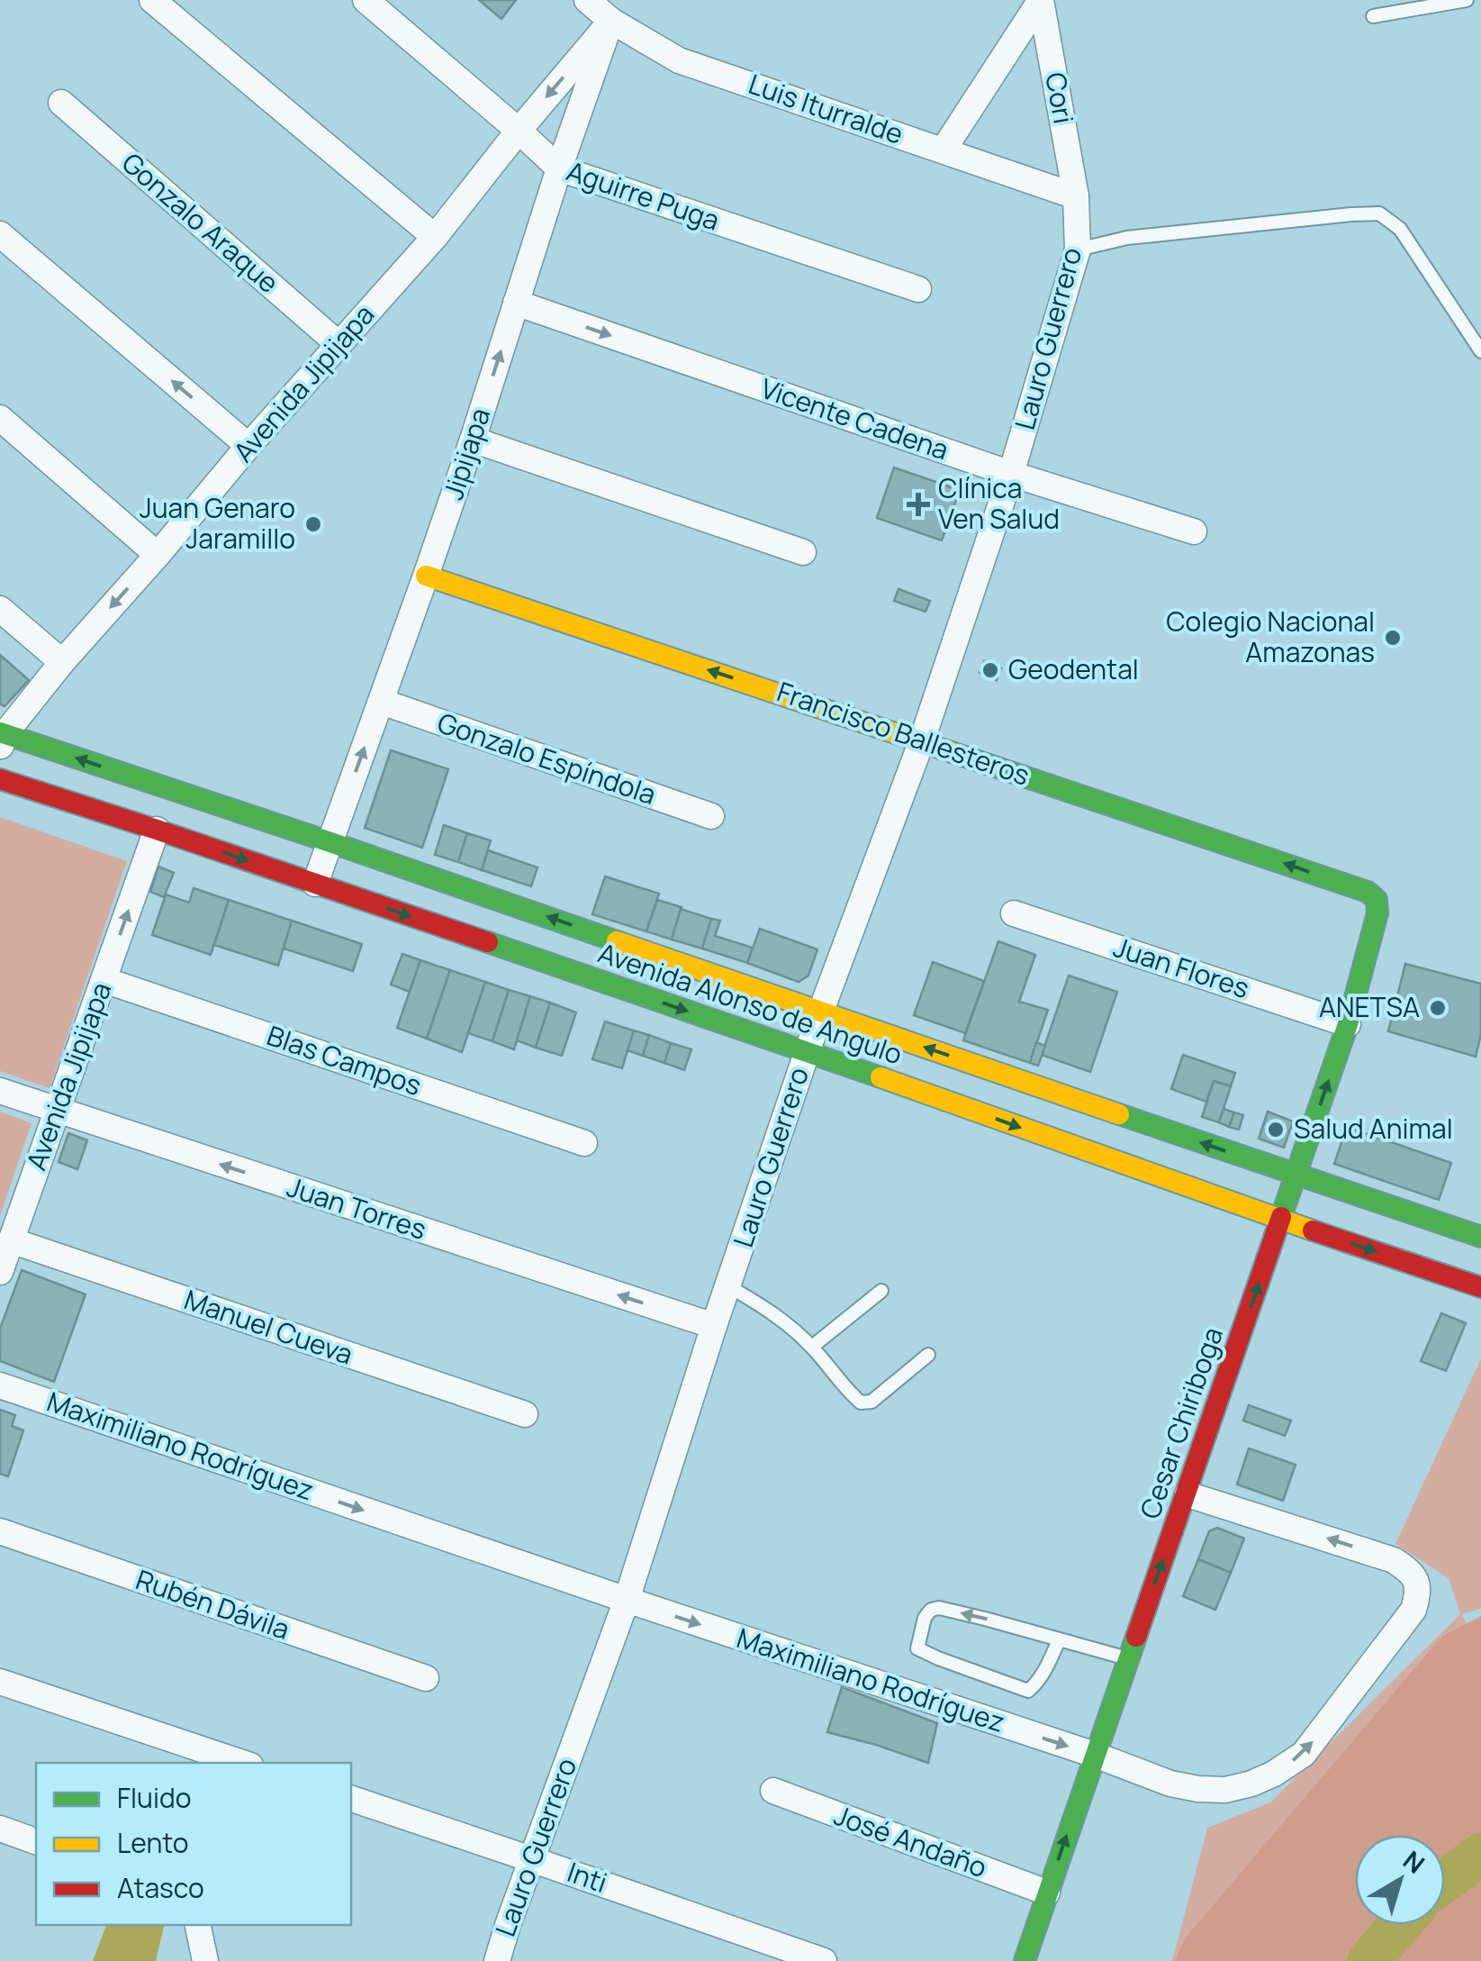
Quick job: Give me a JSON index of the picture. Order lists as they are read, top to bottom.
{
  "streets": {
    "main road": ["Francisco Ballesteros", "Avenida Alonso de Angulo", "Cesar Chiriboga"],
    "street": [
      "Cori",
      "Luis Iturralde",
      "Aguirre Puga",
      "Gonzalo Araque",
      "Lauro Guerrero",
      "Avenida Jipijapa",
      "Vicente Cadena",
      "Jipijapa",
      "Gonzalo Espíndola",
      "Juan Flores",
      "Blas Campos",
      "Juan Torres",
      "Manuel Cueva",
      "Maximiliano Rodríguez",
      "Rubén Dávila",
      "José Andaño",
      "Inti"
    ]
  },
  "crossings": [
    ["Cori", "Luis Iturralde"],
    ["Cori", "Lauro Guerrero"],
    ["Luis Iturralde", "Lauro Guerrero"],
    ["Luis Iturralde", "Avenida Jipijapa"],
    ["Luis Iturralde", "Jipijapa"],
    ["Aguirre Puga", "Avenida Jipijapa"],
    ["Aguirre Puga", "Jipijapa"],
    ["Gonzalo Araque", "Avenida Jipijapa"],
    ["Lauro Guerrero", "Vicente Cadena"],
    ["Lauro Guerrero", "Francisco Ballesteros"],
    ["Lauro Guerrero", "Avenida Alonso de Angulo"],
    ["Lauro Guerrero", "Juan Torres"],
    ["Lauro Guerrero", "Maximiliano Rodríguez"],
    ["Lauro Guerrero", "Inti"],
    ["Avenida Jipijapa", "Jipijapa"],
    ["Avenida Jipijapa", "Avenida Alonso de Angulo"],
    ["Avenida Jipijapa", "Blas Campos"],
    ["Avenida Jipijapa", "Juan Torres"],
    ["Avenida Jipijapa", "Manuel Cueva"],
    ["Vicente Cadena", "Jipijapa"],
    ["Jipijapa", "Francisco Ballesteros"],
    ["Jipijapa", "Gonzalo Espíndola"],
    ["Jipijapa", "Avenida Alonso de Angulo"],
    ["Francisco Ballesteros", "Cesar Chiriboga"],
    ["Juan Flores", "Cesar Chiriboga"],
    ["Avenida Alonso de Angulo", "Cesar Chiriboga"],
    ["Cesar Chiriboga", "Maximiliano Rodríguez"],
    ["Cesar Chiriboga", "José Andaño"]
  ],
  "one_way": ["Francisco Ballesteros", "Juan Torres", "Cesar Chiriboga"],
  "places": {
    "health": ["Clínica Ven Salud"],
    "other": [
      "Juan Genaro Jaramillo",
      "Colegio Nacional Amazonas",
      "Geodental",
      "ANETSA",
      "Salud Animal"
    ]
  },
  "legend": ["Fluido", "Lento", "Atasco"],
  "north": "top right"
}
